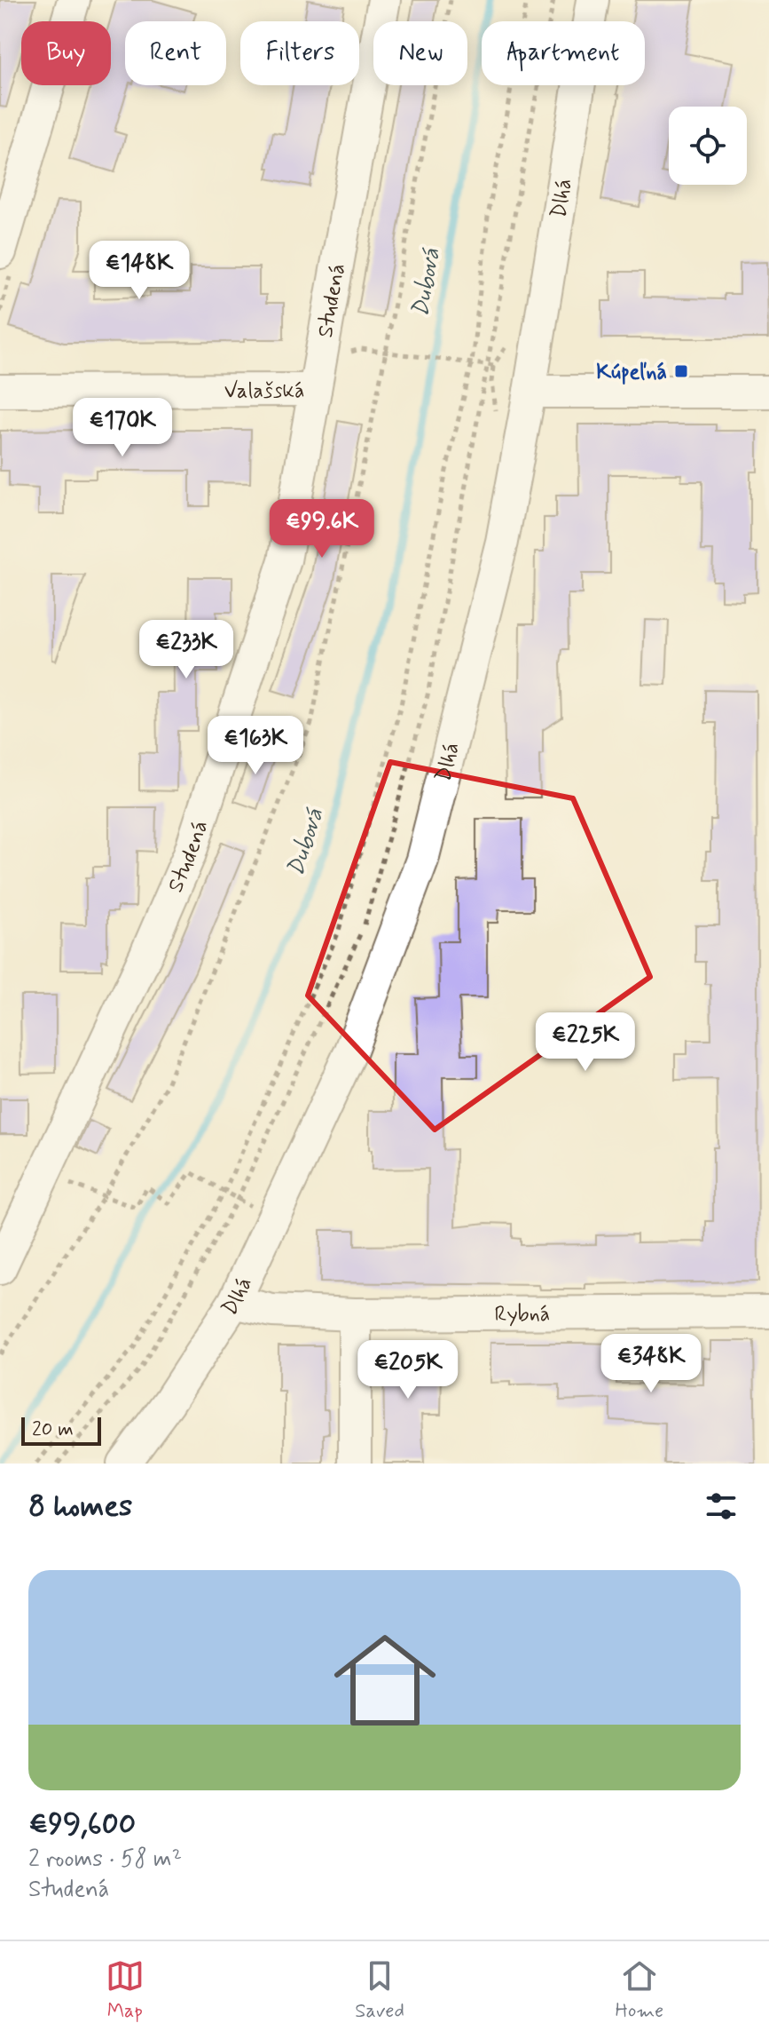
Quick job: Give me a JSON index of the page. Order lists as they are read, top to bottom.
{
  "streets": {
    "street": [
      "Dlhá",
      "Studená",
      "Valašská",
      "Rybná"
    ]
  },
  "crossings": [
    ["Dlhá", "Rybná"],
    ["Studená", "Valašská"]
  ],
  "water": ["Dubová"],
  "places": {
    "transit": ["Kúpeľná"]
  },
  "scale_bar": "20 m",
  "page": {
    "chip": [
      "Buy",
      "Rent",
      "Filters",
      "New",
      "Apartment"
    ],
    "price": [
      "€148K",
      "€170K",
      "€99.6K",
      "€233K",
      "€163K",
      "€225K",
      "€348K",
      "€205K"
    ],
    "scale": "20 m",
    "heading": "8 homes",
    "list": [
      {
        "name": "€99,600",
        "note": "2 rooms · 58 m² · Studená"
      }
    ],
    "tabs": ["Map", "Saved", "Home"]
  }
}
